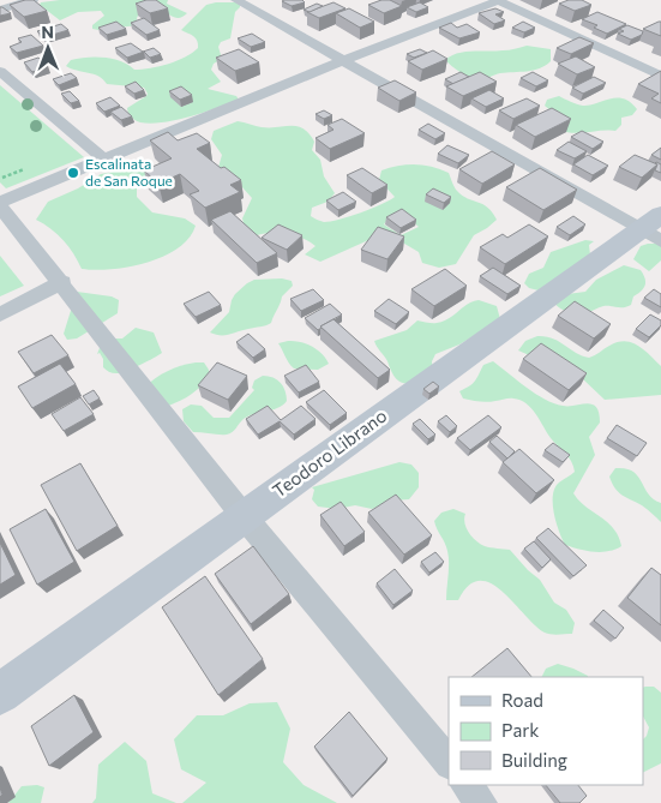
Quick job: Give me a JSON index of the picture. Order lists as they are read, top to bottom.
{
  "streets": {
    "main road": ["Teodoro Librano"]
  },
  "places": ["Escalinata de San Roque"],
  "legend": ["Road", "Park", "Building"],
  "north": "top"
}
